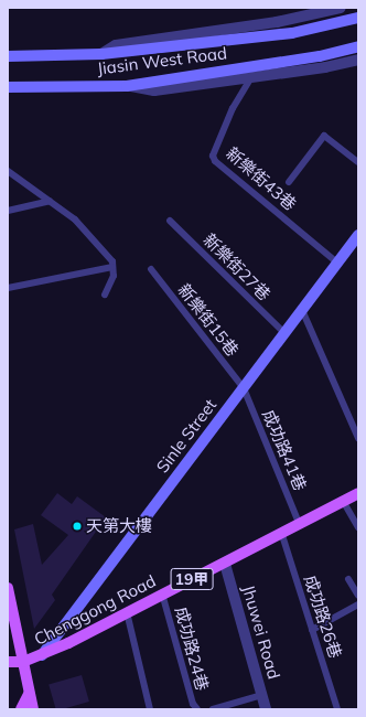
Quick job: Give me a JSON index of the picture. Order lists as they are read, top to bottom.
{
  "streets": {
    "main road": ["19甲", "Chenggong Road"],
    "street": ["Jiasin West Road", "Sinle Street", "Jhuwei Road"],
    "lane": [
      "新樂街43巷",
      "新樂街27巷",
      "新樂街15巷",
      "成功路41巷",
      "成功路26巷",
      "成功路24巷"
    ]
  },
  "crossings": [
    ["新樂街43巷", "Sinle Street"],
    ["新樂街27巷", "Sinle Street"],
    ["新樂街15巷", "Sinle Street"],
    ["新樂街15巷", "成功路41巷"],
    ["Sinle Street", "成功路41巷"],
    ["Sinle Street", "Chenggong Road"],
    ["成功路41巷", "Chenggong Road"],
    ["Chenggong Road", "成功路26巷"],
    ["Chenggong Road", "Jhuwei Road"],
    ["Chenggong Road", "成功路24巷"],
    ["Jhuwei Road", "成功路24巷"]
  ],
  "places": ["天第大樓"]
}
